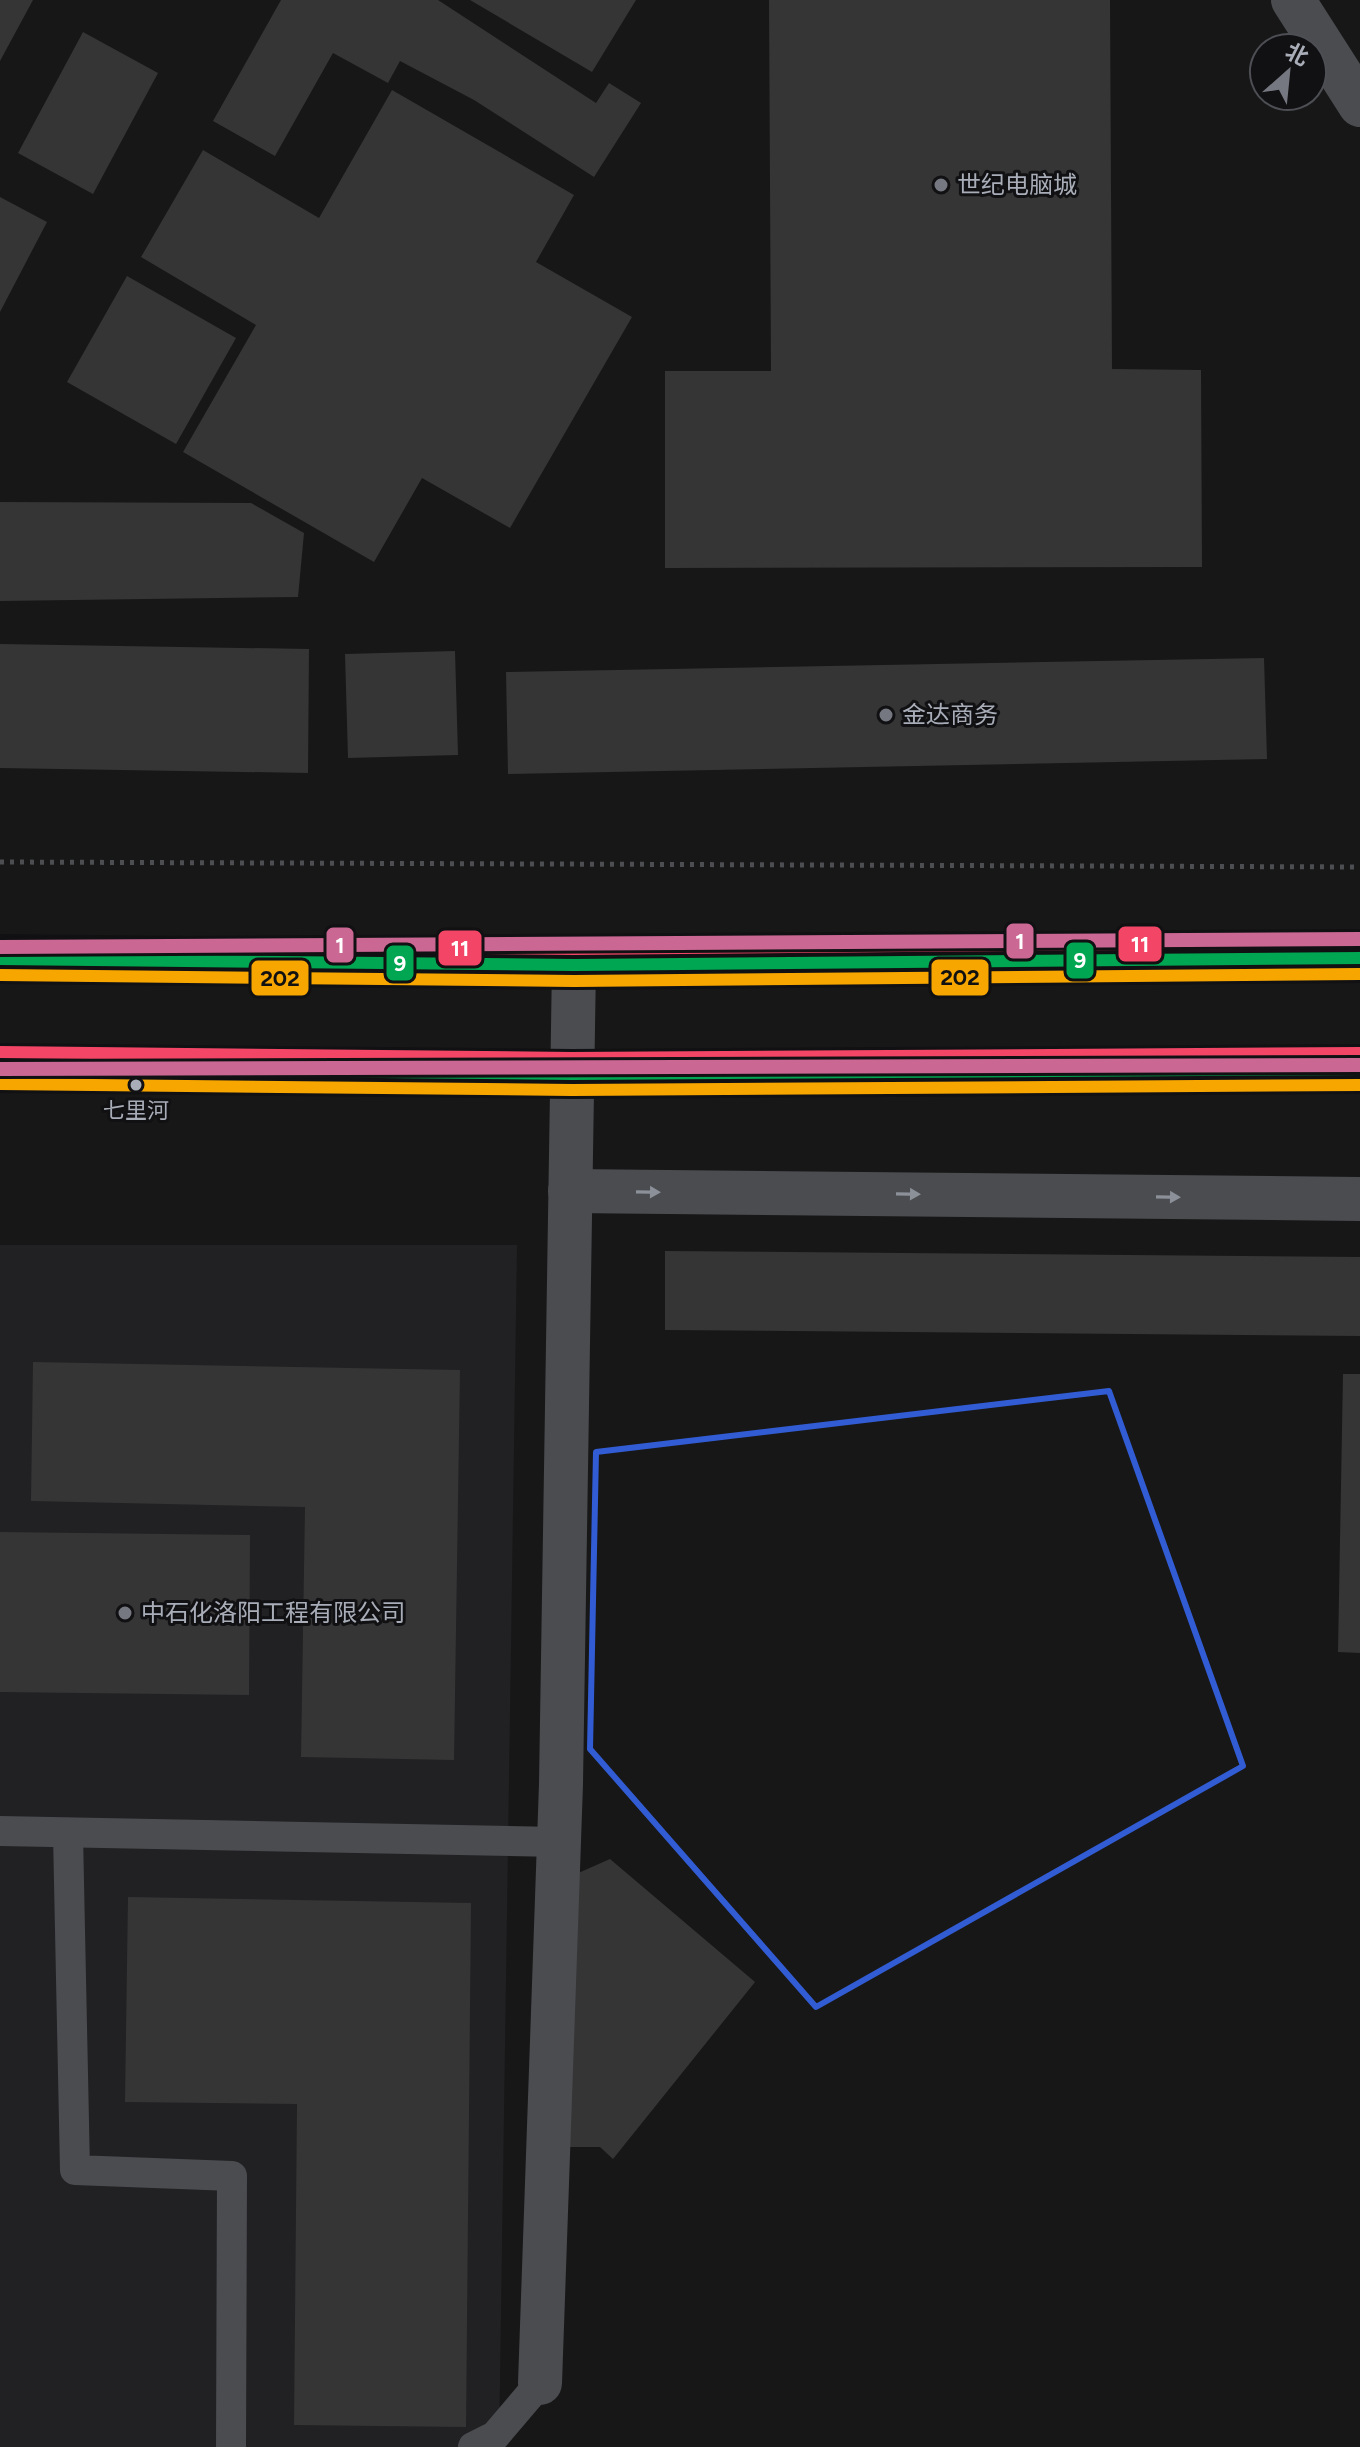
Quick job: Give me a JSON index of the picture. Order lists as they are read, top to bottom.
{
  "places": [
    "世纪电脑城",
    "金达商务",
    "七里河",
    "中石化洛阳工程有限公司"
  ],
  "lines": [
    "transit line 1",
    "transit line 11",
    "transit line 9",
    "transit line 202"
  ],
  "north": "top right"
}
